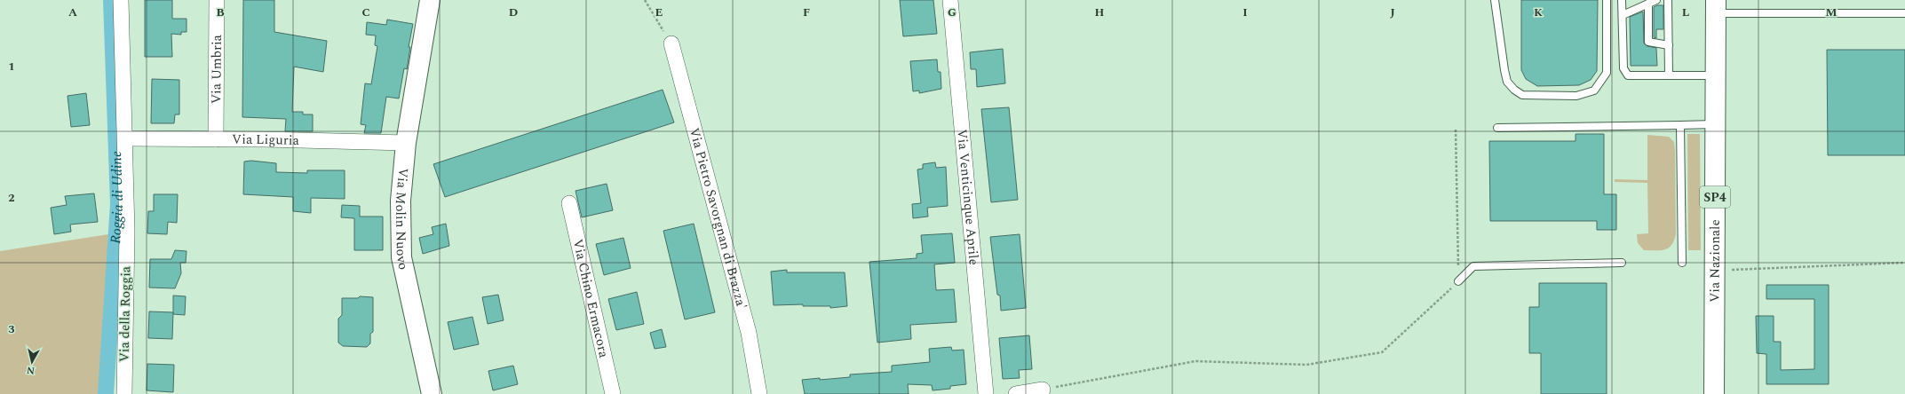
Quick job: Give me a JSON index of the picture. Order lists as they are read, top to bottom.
{
  "streets": {
    "main road": ["SP4", "Via Molin Nuovo", "Via Nazionale"],
    "street": [
      "Via Umbria",
      "Via Liguria",
      "Via Venticinque Aprile",
      "Via Pietro Savorgnan di Brazza'",
      "Via Chino Ermacora",
      "Via della Roggia"
    ]
  },
  "crossings": [
    ["Via Umbria", "Via Liguria"],
    ["Via Liguria", "Via Molin Nuovo"],
    ["Via Liguria", "Via della Roggia"]
  ],
  "water": ["Roggia di Udine"],
  "north": "bottom",
  "grid": {
    "columns": [
      "A",
      "B",
      "C",
      "D",
      "E",
      "F",
      "G",
      "H",
      "I",
      "J",
      "K",
      "L",
      "M"
    ],
    "rows": ["1", "2", "3"]
  }
}
